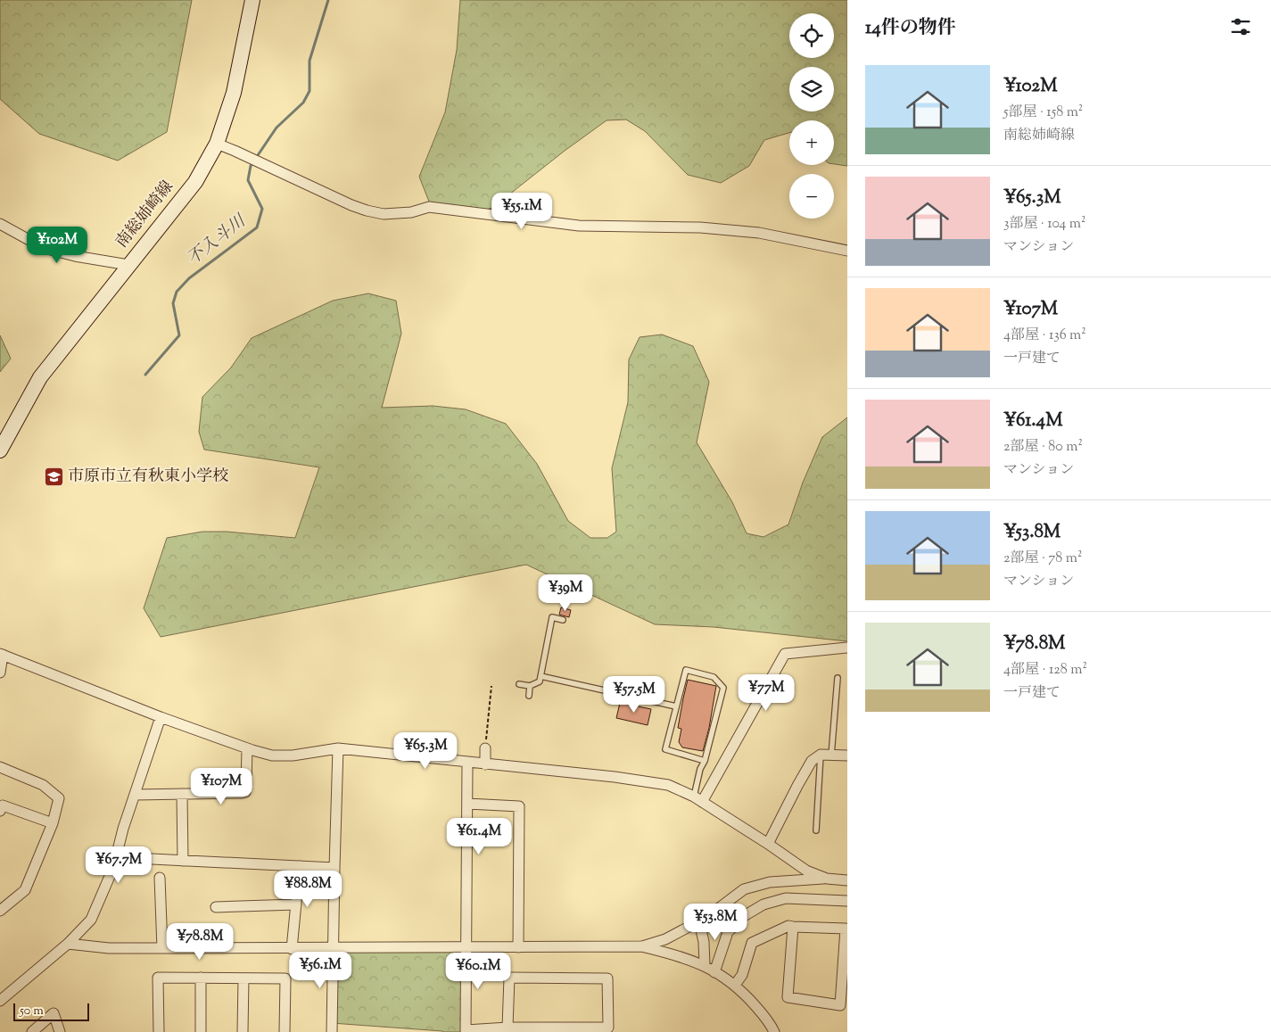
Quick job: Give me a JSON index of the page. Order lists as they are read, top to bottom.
{
  "streets": {
    "main road": ["南総姉崎線"]
  },
  "water": ["不入斗川"],
  "places": {
    "school or university": ["市原市立有秋東小学校"]
  },
  "scale_bar": "50 m",
  "page": {
    "heading": "14件の物件",
    "map_buttons": ["+", "−"],
    "list": [
      {
        "name": "¥102M",
        "note": "5部屋 · 158 m² · 南総姉崎線"
      },
      {
        "name": "¥65.3M",
        "note": "3部屋 · 104 m² · マンション"
      },
      {
        "name": "¥107M",
        "note": "4部屋 · 136 m² · 一戸建て"
      },
      {
        "name": "¥61.4M",
        "note": "2部屋 · 80 m² · マンション"
      },
      {
        "name": "¥53.8M",
        "note": "2部屋 · 78 m² · マンション"
      },
      {
        "name": "¥78.8M",
        "note": "4部屋 · 128 m² · 一戸建て"
      }
    ],
    "price": [
      "¥55.1M",
      "¥102M",
      "¥39M",
      "¥77M",
      "¥57.5M",
      "¥65.3M",
      "¥107M",
      "¥61.4M",
      "¥67.7M",
      "¥88.8M",
      "¥53.8M",
      "¥78.8M",
      "¥56.1M",
      "¥60.1M"
    ],
    "scale": "50 m"
  }
}
